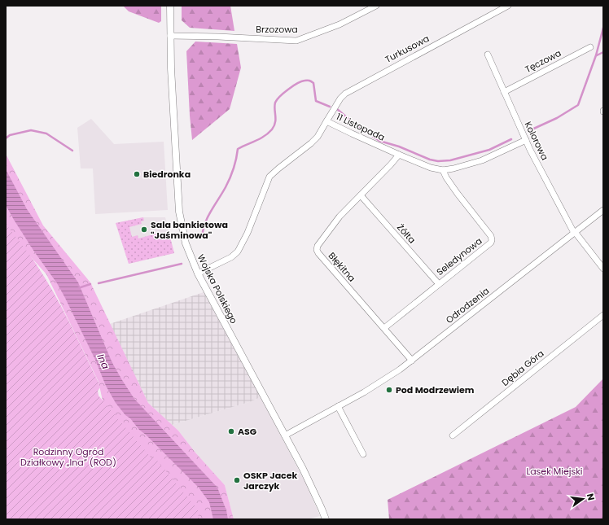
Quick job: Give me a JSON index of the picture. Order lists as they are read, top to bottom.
{
  "streets": {
    "street": [
      "Brzozowa",
      "Turkusowa",
      "Tęczowa",
      "11 Listopada",
      "Kolorowa",
      "Żółta",
      "Seledynowa",
      "Błękitna",
      "Wojska Polskiego",
      "Odrodzenia",
      "Dębia Góra"
    ]
  },
  "crossings": [
    ["Brzozowa", "Wojska Polskiego"],
    ["Turkusowa", "11 Listopada"],
    ["Tęczowa", "Kolorowa"],
    ["11 Listopada", "Kolorowa"],
    ["11 Listopada", "Seledynowa"],
    ["11 Listopada", "Błękitna"],
    ["11 Listopada", "Wojska Polskiego"],
    ["Kolorowa", "Odrodzenia"],
    ["Żółta", "Seledynowa"],
    ["Żółta", "Błękitna"],
    ["Seledynowa", "Błękitna"],
    ["Błękitna", "Odrodzenia"],
    ["Wojska Polskiego", "Odrodzenia"]
  ],
  "water": ["Ina"],
  "parks": ["Rodzinny Ogród Działkowy „Ina“ (ROD)", "Lasek Miejski"],
  "places": [
    "Biedronka",
    "Sala bankietowa \"Jaśminowa\"",
    "Pod Modrzewiem",
    "ASG",
    "OSKP Jacek Jarczyk"
  ],
  "north": "right"
}
